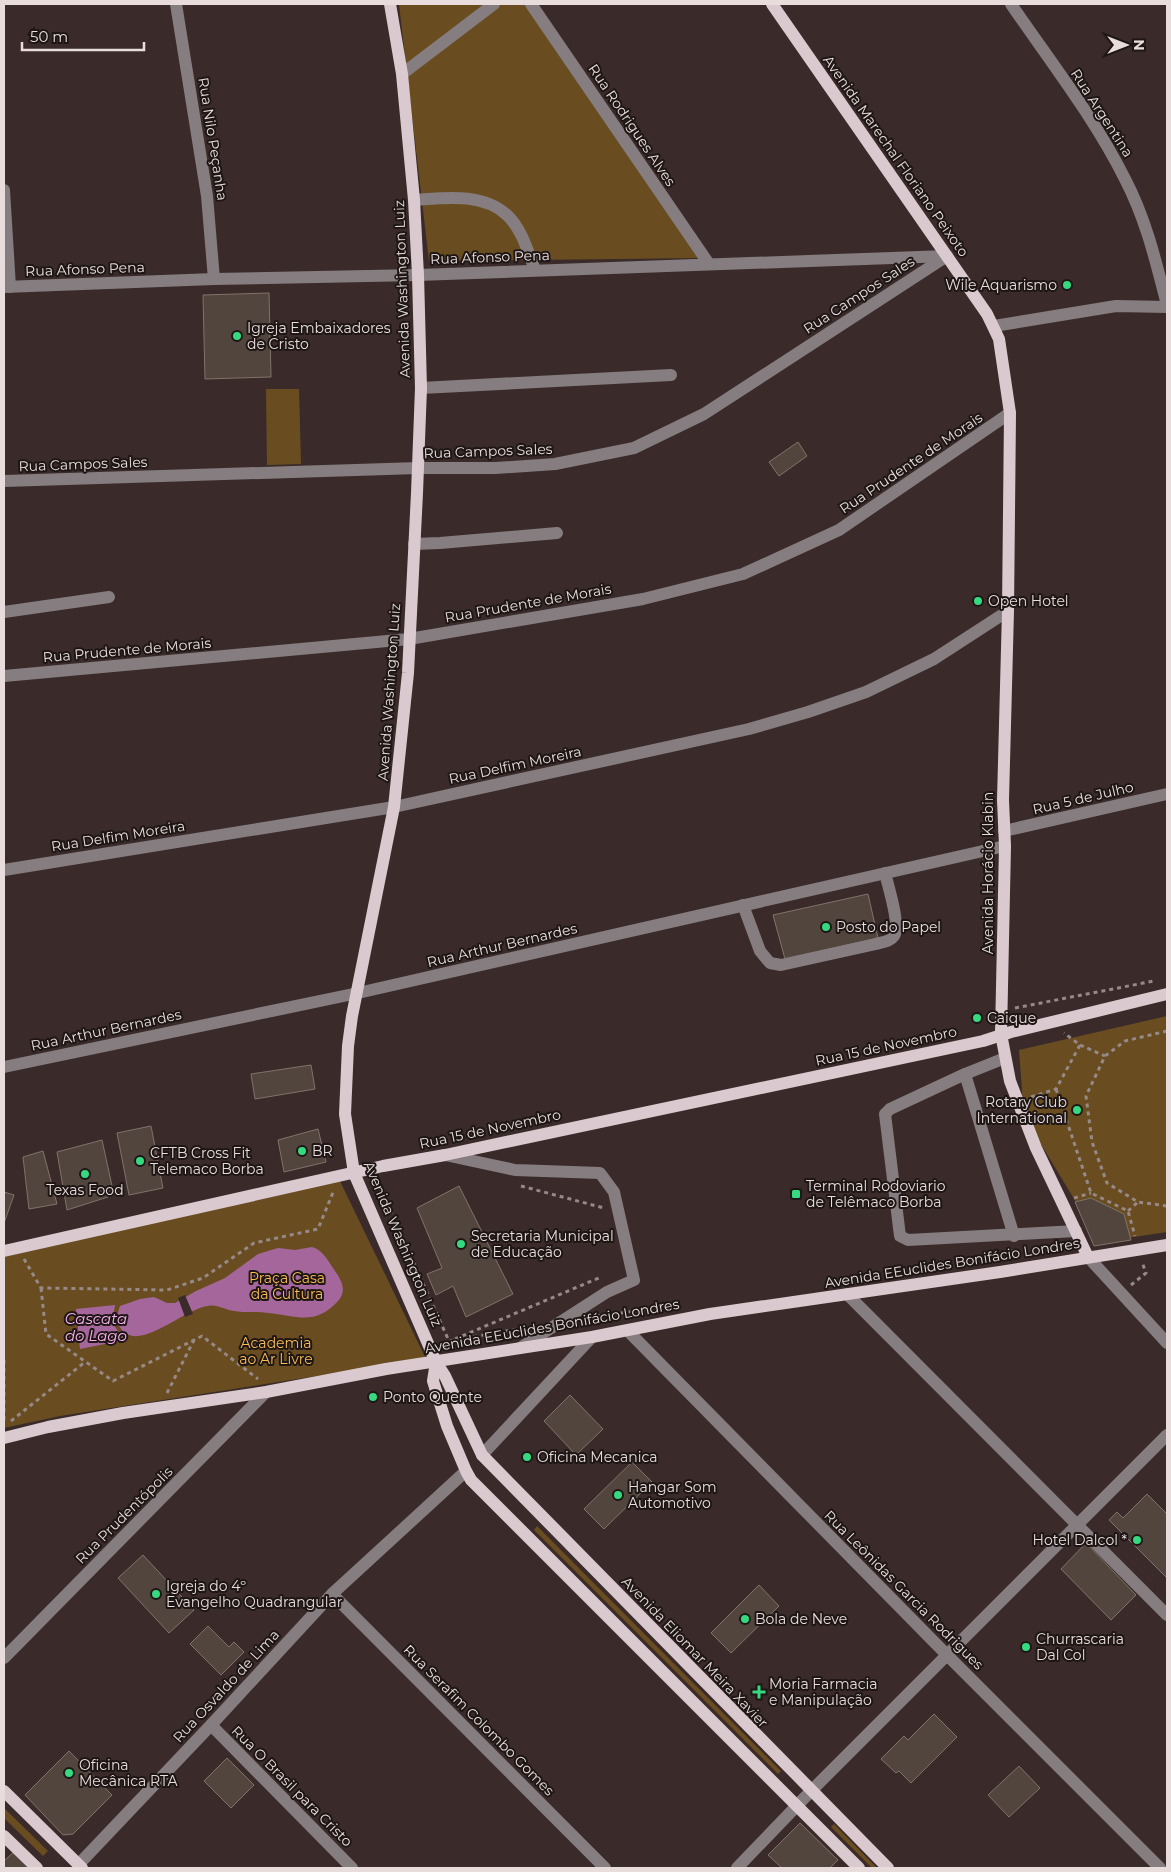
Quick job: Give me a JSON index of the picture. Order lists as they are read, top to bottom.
{
  "streets": {
    "main road": [
      "Avenida Marechal Floriano Peixoto",
      "Avenida Washington Luiz",
      "Avenida Horácio Klabin",
      "Rua 15 de Novembro",
      "Avenida EEuclides Bonifácio Londres",
      "Avenida Eliomar Meira Xavier"
    ],
    "street": [
      "Rua Argentina",
      "Rua Rodrigues Alves",
      "Rua Nilo Peçanha",
      "Rua Afonso Pena",
      "Rua Campos Sales",
      "Rua Prudente de Morais",
      "Rua Delfim Moreira",
      "Rua 5 de Julho",
      "Rua Arthur Bernardes",
      "Rua Prudentópolis",
      "Rua Leônidas Garcia Rodrigues",
      "Rua Osvaldo de Lima",
      "Rua Serafim Colombo Gomes",
      "Rua O Brasil para Cristo"
    ]
  },
  "crossings": [
    ["Rua Rodrigues Alves", "Rua Afonso Pena"],
    ["Rua Nilo Peçanha", "Rua Afonso Pena"],
    ["Avenida Marechal Floriano Peixoto", "Rua Afonso Pena"],
    ["Avenida Marechal Floriano Peixoto", "Rua Campos Sales"],
    ["Avenida Marechal Floriano Peixoto", "Avenida Horácio Klabin"],
    ["Rua Afonso Pena", "Avenida Washington Luiz"],
    ["Rua Afonso Pena", "Rua Campos Sales"],
    ["Avenida Washington Luiz", "Rua Campos Sales"],
    ["Avenida Washington Luiz", "Rua Prudente de Morais"],
    ["Avenida Washington Luiz", "Rua Delfim Moreira"],
    ["Avenida Washington Luiz", "Rua Arthur Bernardes"],
    ["Avenida Washington Luiz", "Rua 15 de Novembro"],
    ["Avenida Washington Luiz", "Avenida EEuclides Bonifácio Londres"],
    ["Avenida Washington Luiz", "Avenida Eliomar Meira Xavier"],
    ["Avenida Washington Luiz", "Rua Osvaldo de Lima"],
    ["Rua Prudente de Morais", "Avenida Horácio Klabin"],
    ["Rua Delfim Moreira", "Avenida Horácio Klabin"],
    ["Rua 5 de Julho", "Avenida Horácio Klabin"],
    ["Avenida Horácio Klabin", "Rua Arthur Bernardes"],
    ["Avenida Horácio Klabin", "Rua 15 de Novembro"],
    ["Avenida Horácio Klabin", "Avenida EEuclides Bonifácio Londres"],
    ["Avenida EEuclides Bonifácio Londres", "Rua Prudentópolis"],
    ["Avenida EEuclides Bonifácio Londres", "Rua Leônidas Garcia Rodrigues"],
    ["Rua Osvaldo de Lima", "Rua Serafim Colombo Gomes"],
    ["Rua Osvaldo de Lima", "Rua O Brasil para Cristo"]
  ],
  "water": ["Cascata do Lago"],
  "parks": ["Praça Casa da Cultura", "Academia ao Ar Livre"],
  "places": {
    "other": [
      "Wile Aquarismo",
      "Igreja Embaixadores de Cristo",
      "Open Hotel",
      "Posto do Papel",
      "Caique",
      "Rotary Club International",
      "BR",
      "CFTB Cross Fit Telemaco Borba",
      "Texas Food",
      "Secretaria Municipal de Educação",
      "Ponto Quente",
      "Oficina Mecanica",
      "Hangar Som Automotivo",
      "Hotel Dalcol *",
      "Igreja do 4º Evangelho Quadrangular",
      "Bola de Neve",
      "Churrascaria Dal Col",
      "Oficina Mecânica RTA"
    ],
    "transit": ["Terminal Rodoviario de Telêmaco Borba"],
    "health": ["Moria Farmacia e Manipulação"]
  },
  "scale_bar": "50 m",
  "north": "right"
}
